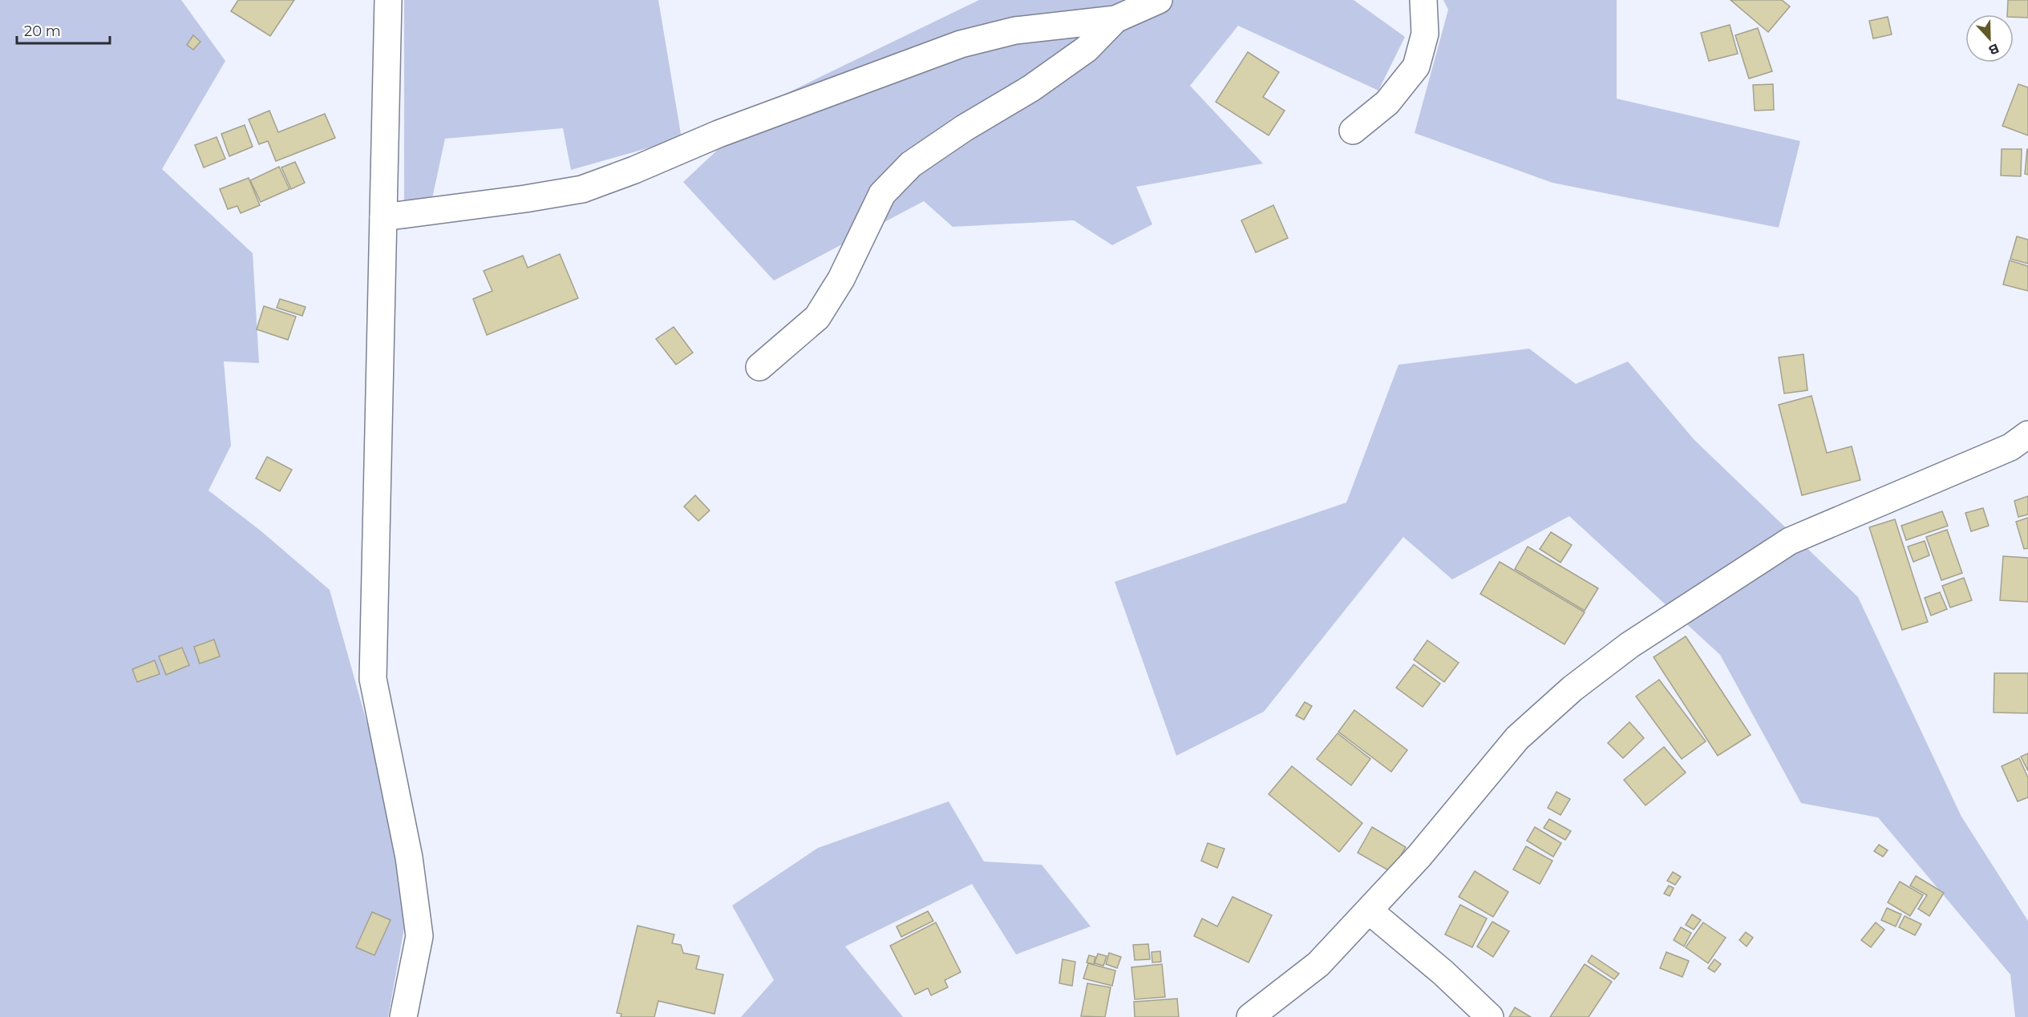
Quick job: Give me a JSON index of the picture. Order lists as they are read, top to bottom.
{
  "scale_bar": "20 m",
  "north": "bottom"
}
